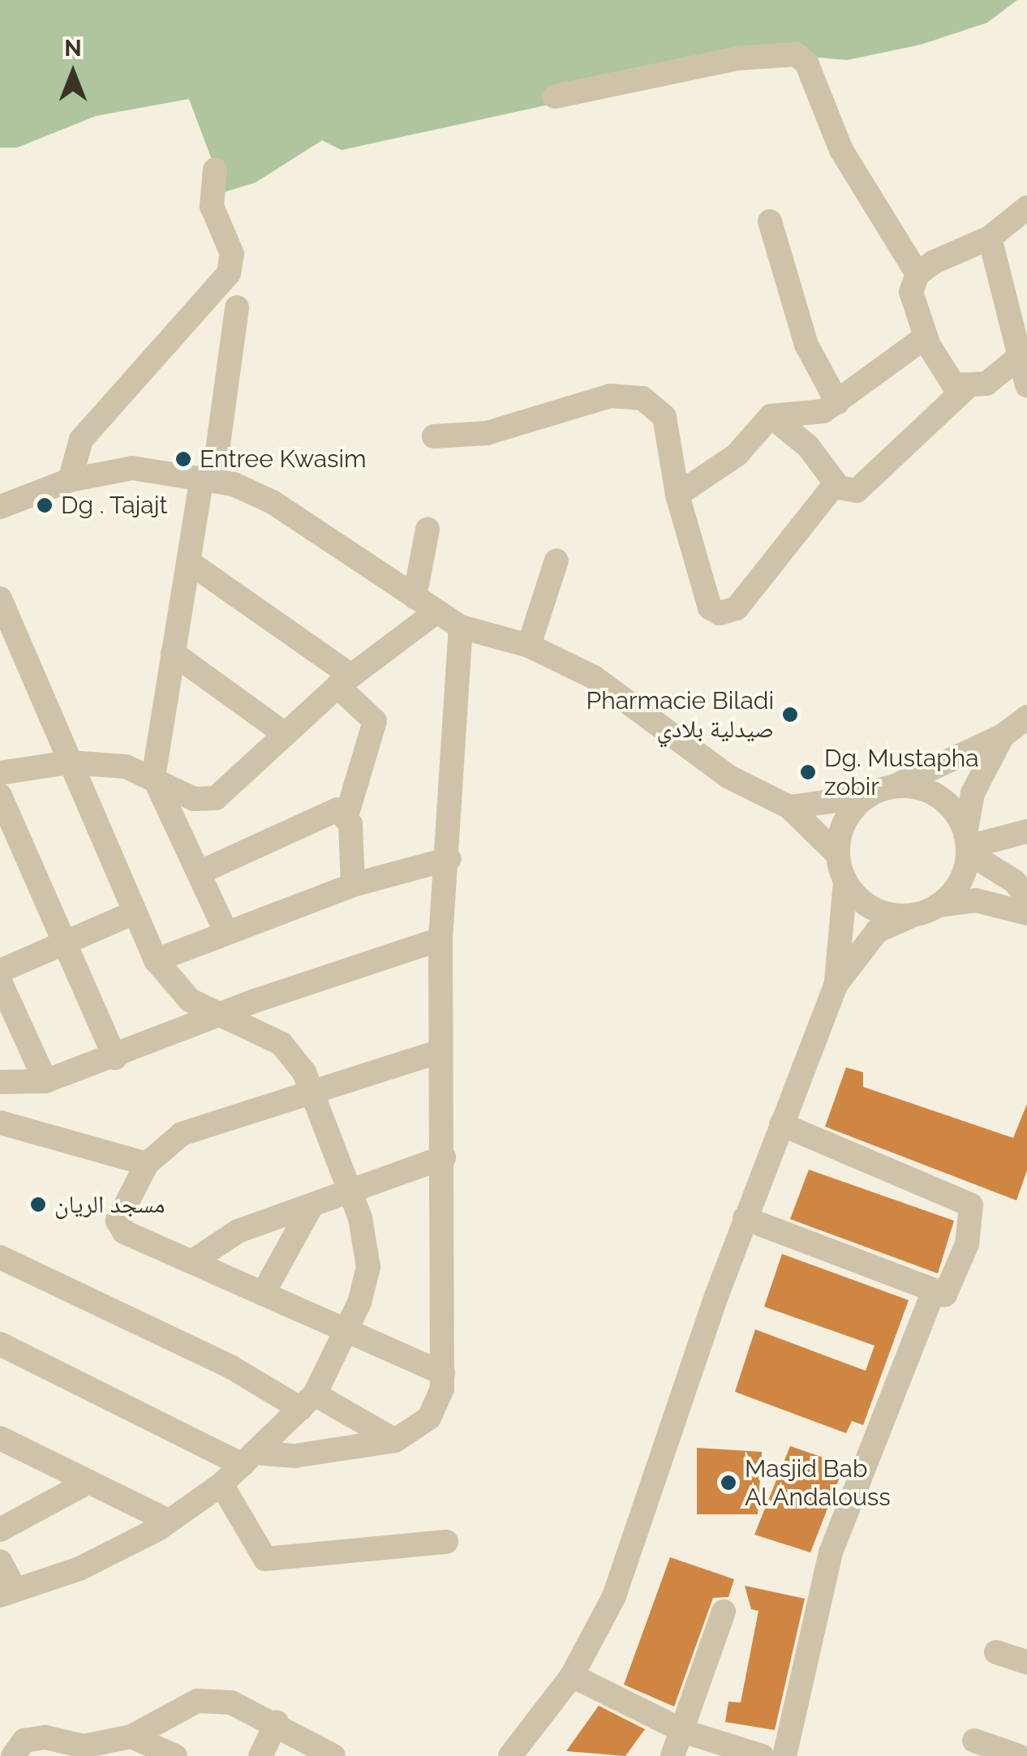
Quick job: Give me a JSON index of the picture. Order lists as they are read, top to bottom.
{
  "places": [
    "Entree Kwasim",
    "Dg . Tajajt",
    "Pharmacie Biladi صيدلية بلادي",
    "Dg. Mustapha zobir",
    "مسجد الريان",
    "Masjid Bab Al Andalouss"
  ],
  "north": "top"
}
